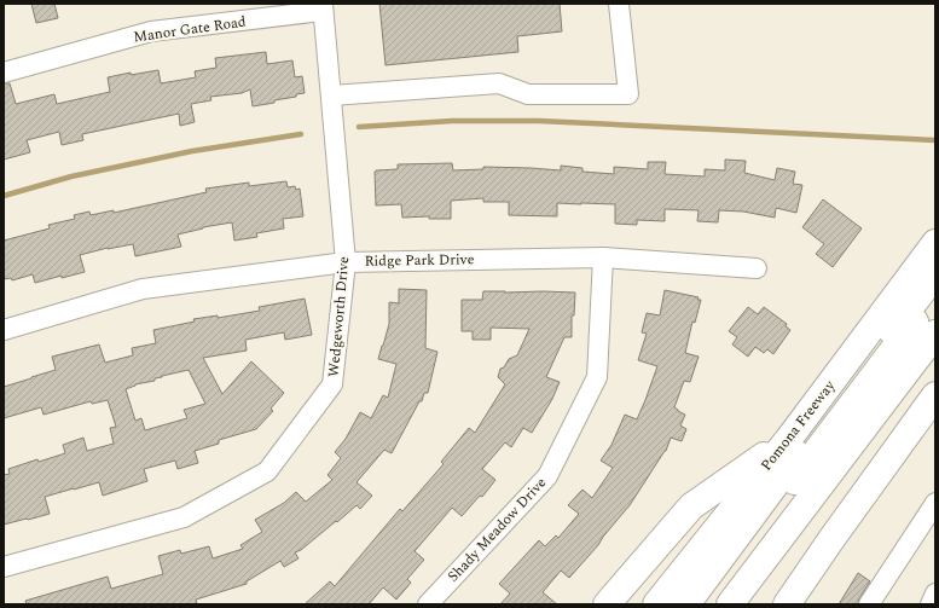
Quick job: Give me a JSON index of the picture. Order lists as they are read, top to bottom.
{
  "streets": {
    "highway": ["Pomona Freeway"],
    "street": [
      "Manor Gate Road",
      "Ridge Park Drive",
      "Wedgeworth Drive",
      "Shady Meadow Drive"
    ]
  },
  "crossings": [
    ["Manor Gate Road", "Wedgeworth Drive"],
    ["Ridge Park Drive", "Wedgeworth Drive"],
    ["Ridge Park Drive", "Shady Meadow Drive"]
  ]
}
